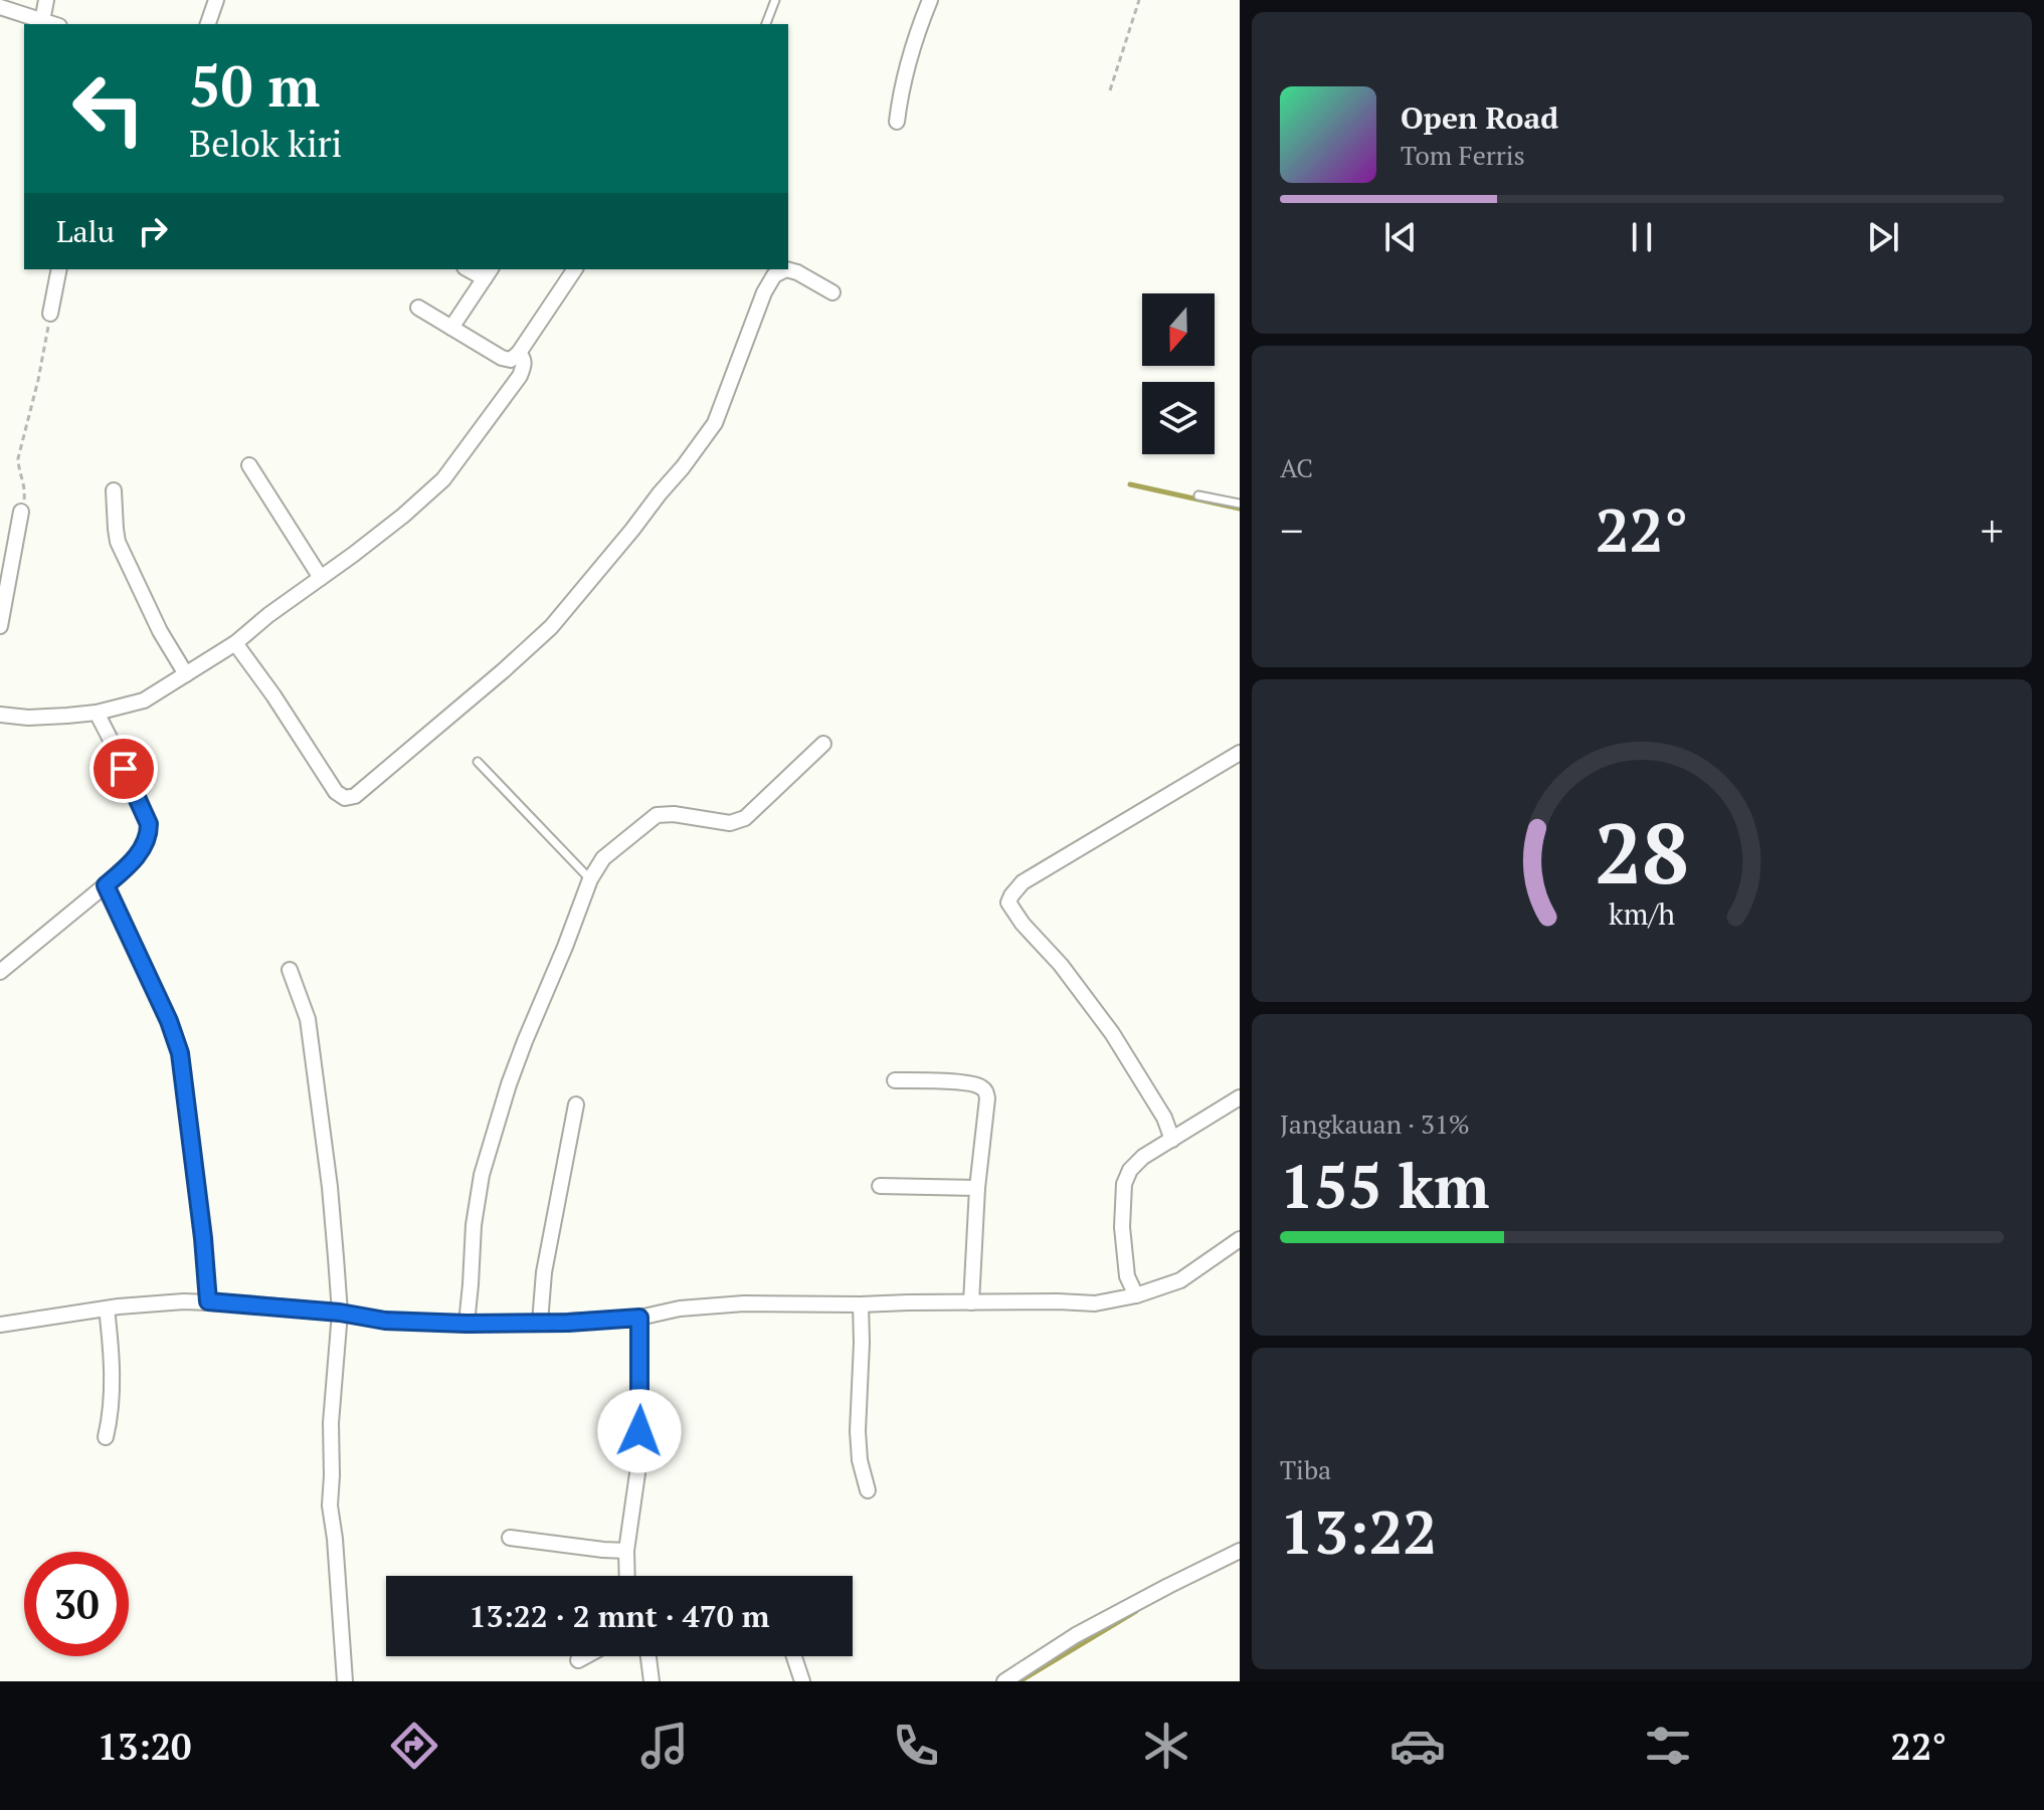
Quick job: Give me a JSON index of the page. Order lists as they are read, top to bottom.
{
  "north": "bottom",
  "page": {
    "turn": ["50 m", "Belok kiri"],
    "song": ["Open Road", "Tom Ferris"],
    "then": "Lalu",
    "tile": [
      "AC",
      ["Jangkauan · 31%", "155 km"],
      ["Tiba", "13:22"]
    ],
    "heat": ["−", "22°", "+"],
    "limit": "30",
    "trip": "13:22 · 2 mnt · 470 m",
    "tabs": ["13:20", "22°"],
    "gauge": ["28", "km/h"]
  }
}
